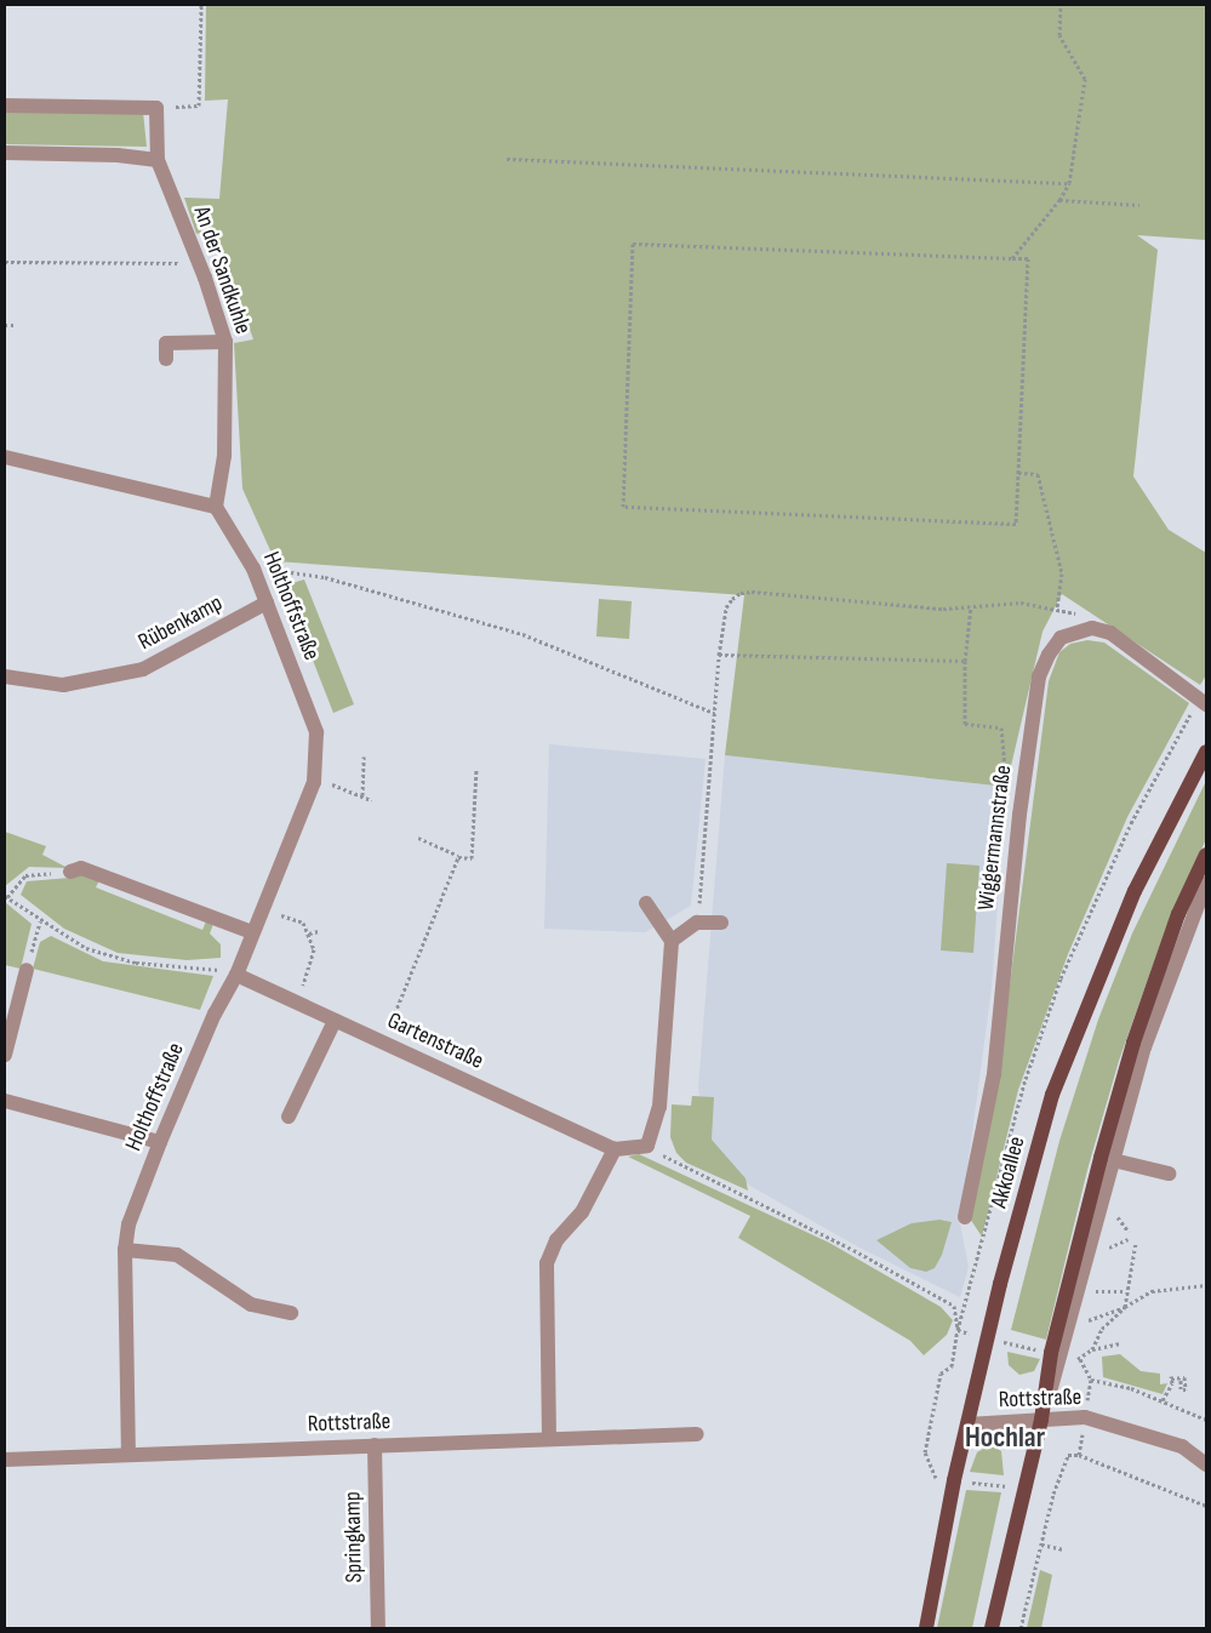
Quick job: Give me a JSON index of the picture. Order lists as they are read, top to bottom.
{
  "streets": {
    "main road": ["Akkoallee"],
    "street": [
      "An der Sandkuhle",
      "Holthoffstraße",
      "Rübenkamp",
      "Wiggermannstraße",
      "Gartenstraße",
      "Rottstraße",
      "Springkamp"
    ]
  },
  "crossings": [
    ["An der Sandkuhle", "Holthoffstraße"],
    ["Holthoffstraße", "Rübenkamp"],
    ["Holthoffstraße", "Gartenstraße"],
    ["Holthoffstraße", "Rottstraße"],
    ["Akkoallee", "Rottstraße"],
    ["Rottstraße", "Springkamp"]
  ],
  "districts": ["Hochlar"]
}
